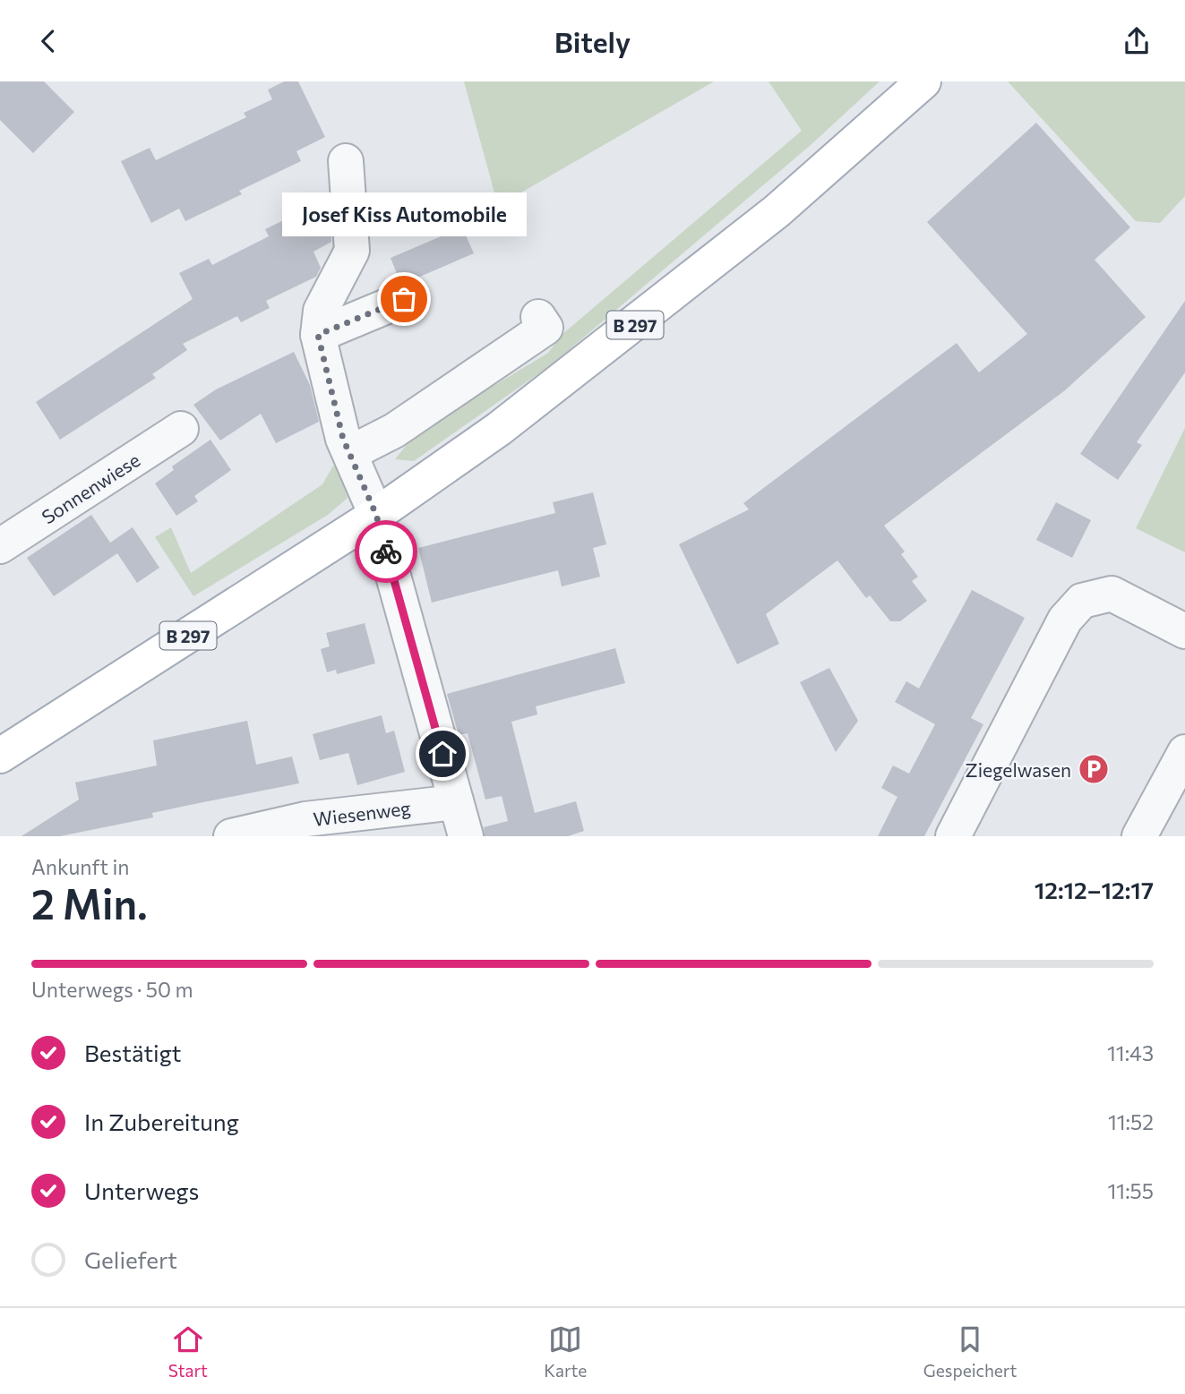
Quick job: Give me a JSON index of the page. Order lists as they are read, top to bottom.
{
  "streets": {
    "main road": ["B 297"],
    "street": ["Sonnenwiese", "Wiesenweg"]
  },
  "places": {
    "other": ["Josef Kiss Automobile"],
    "parking": ["Ziegelwasen"]
  },
  "page": {
    "header": "Bitely",
    "bubble": "Josef Kiss Automobile",
    "heading": ["2 Min.", "Ankunft in", "12:12–12:17"],
    "bar": "Unterwegs · 50 m",
    "list": [
      ["Bestätigt", "11:43"],
      ["In Zubereitung", "11:52"],
      ["Unterwegs", "11:55"],
      "Geliefert"
    ],
    "tabs": ["Start", "Karte", "Gespeichert"]
  }
}
